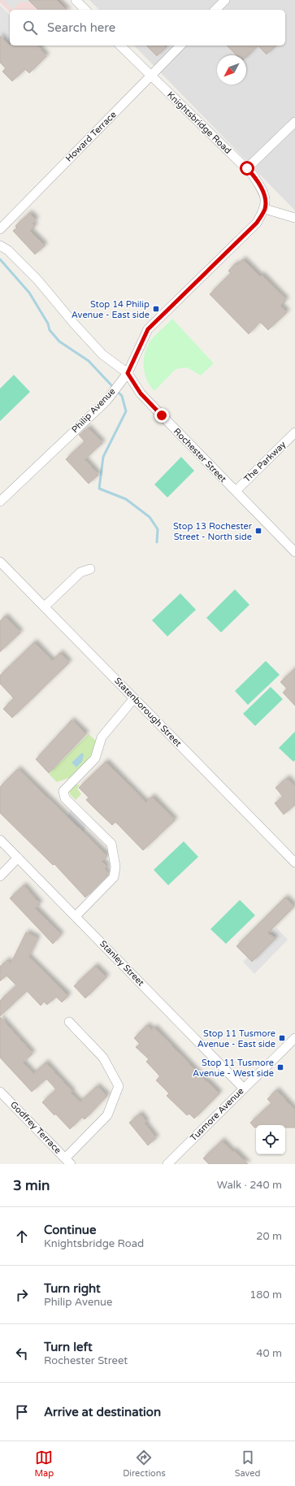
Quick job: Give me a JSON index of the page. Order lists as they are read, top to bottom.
{
  "streets": {
    "street": [
      "Knightsbridge Road",
      "Howard Terrace",
      "Philip Avenue",
      "Rochester Street",
      "The Parkway",
      "Statenborough Street",
      "Stanley Street",
      "Tusmore Avenue",
      "Godfrey Terrace"
    ]
  },
  "crossings": [
    ["Knightsbridge Road", "Howard Terrace"],
    ["Knightsbridge Road", "Philip Avenue"],
    ["Philip Avenue", "Rochester Street"],
    ["Rochester Street", "The Parkway"],
    ["Stanley Street", "Tusmore Avenue"]
  ],
  "places": {
    "transit": [
      "Stop 14 Philip Avenue - East side",
      "Stop 13 Rochester Street - North side",
      "Stop 11 Tusmore Avenue - East side",
      "Stop 11 Tusmore Avenue - West side"
    ]
  },
  "north": "bottom left",
  "page": {
    "search": "Search here",
    "heading": ["3 min", "Walk · 240 m"],
    "list": [
      ["Continue", "Knightsbridge Road", "20 m"],
      ["Turn right", "Philip Avenue", "180 m"],
      ["Turn left", "Rochester Street", "40 m"],
      "Arrive at destination"
    ],
    "nav": ["Map", "Directions", "Saved"]
  }
}
